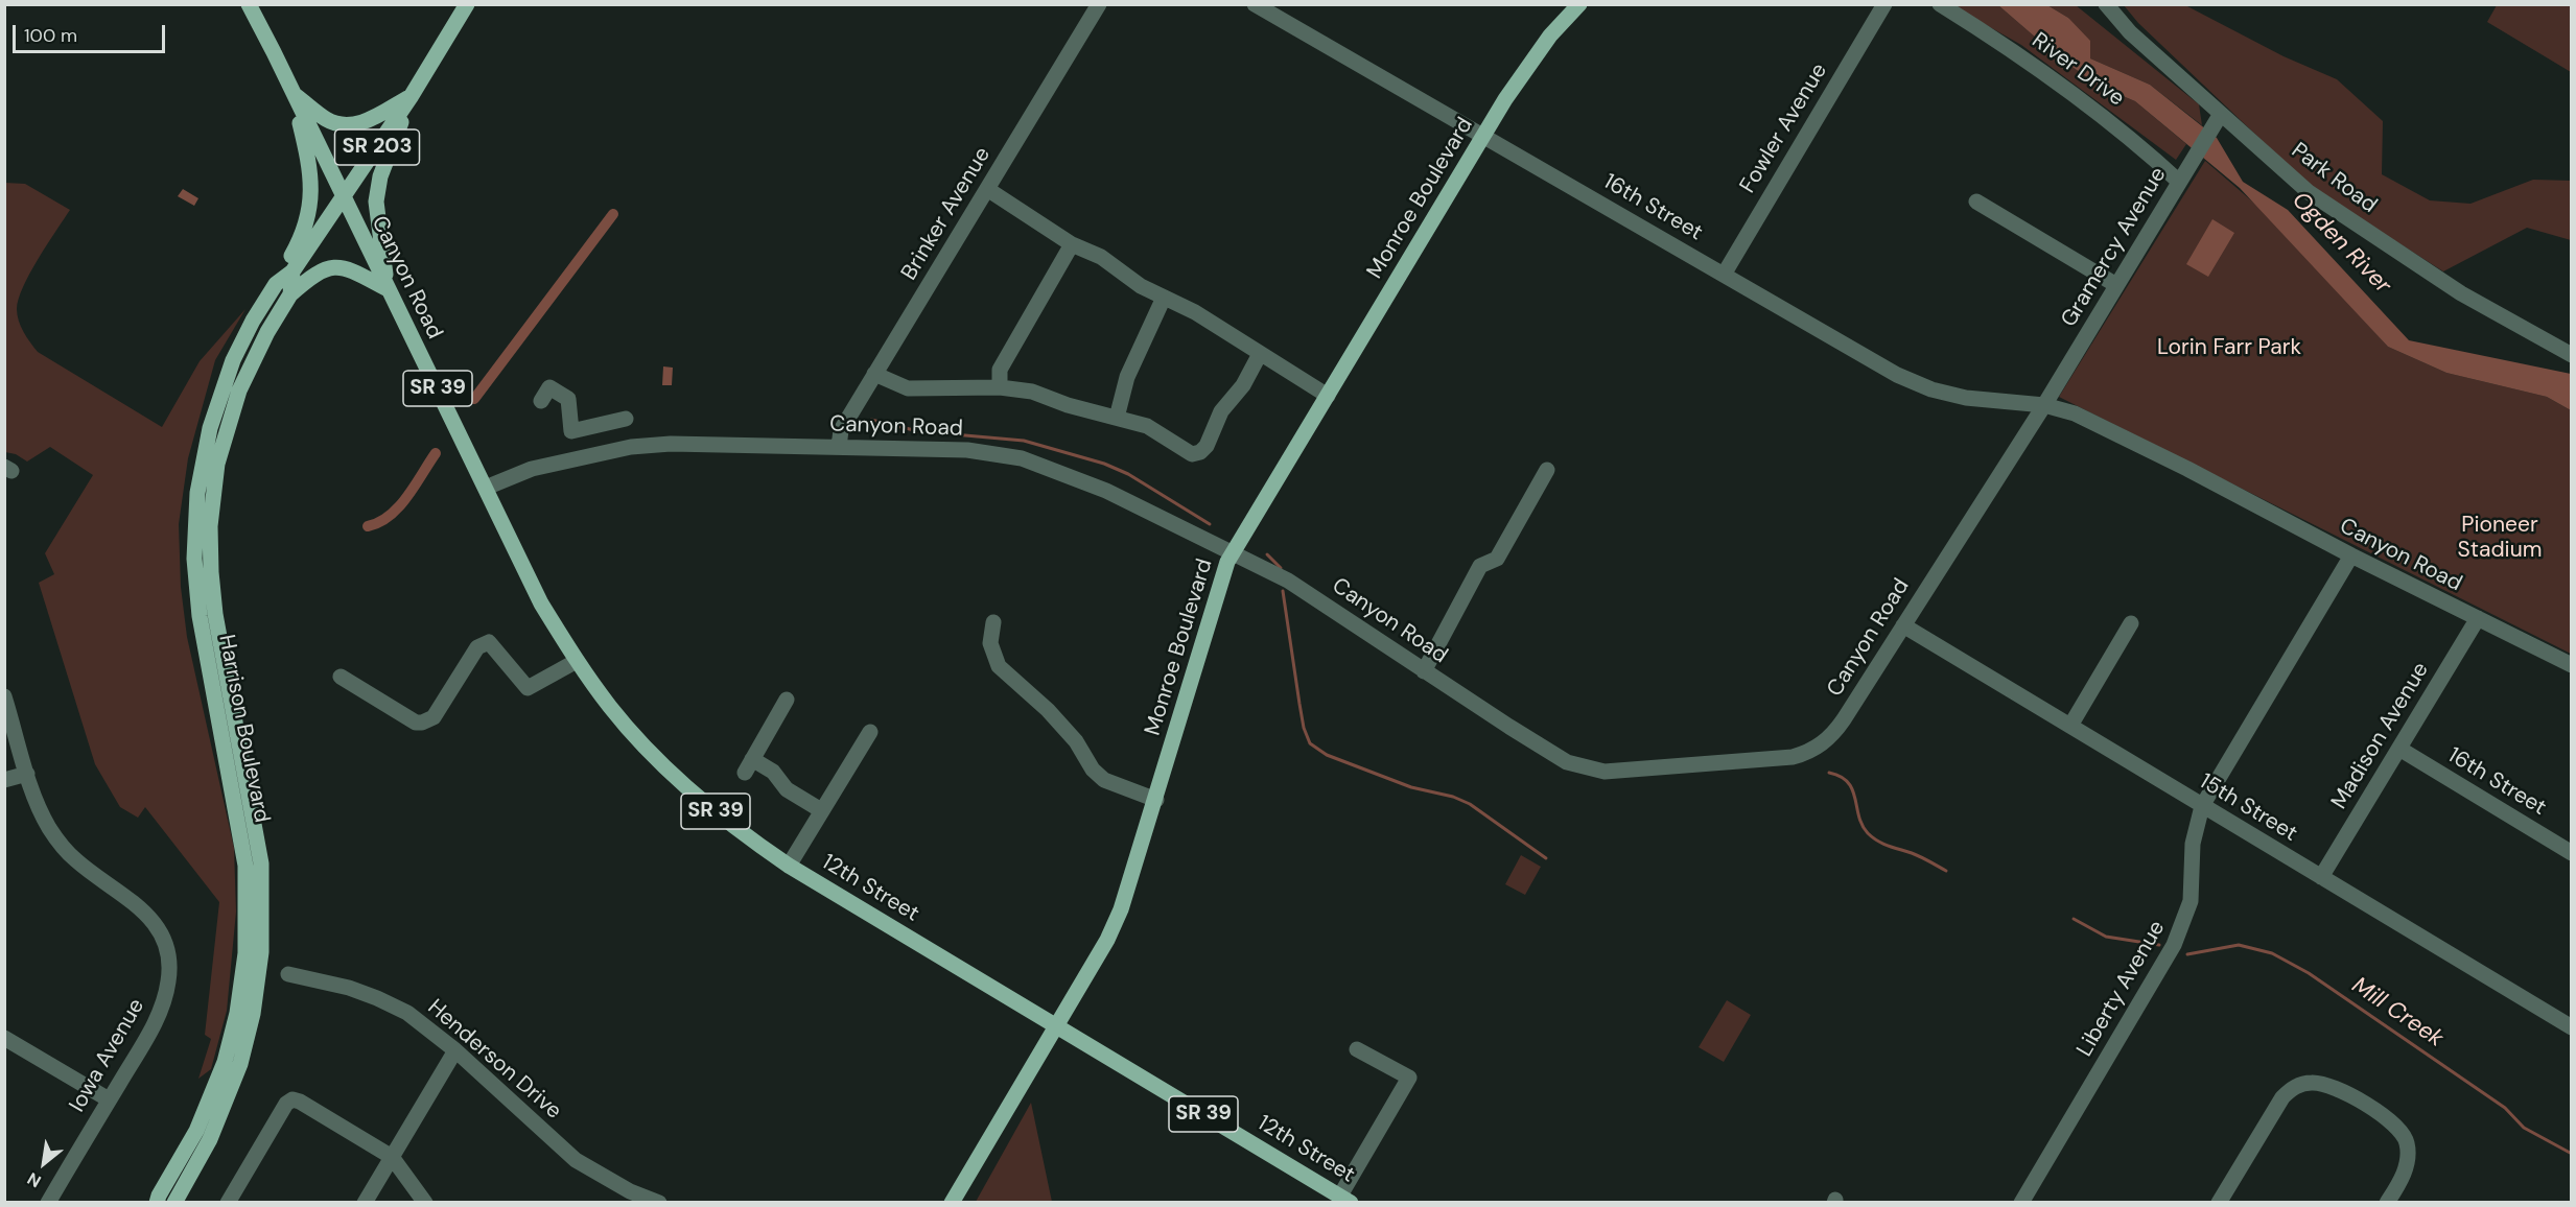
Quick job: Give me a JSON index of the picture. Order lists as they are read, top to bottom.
{
  "streets": {
    "main road": [
      "SR 203",
      "Monroe Boulevard",
      "Canyon Road",
      "SR 39",
      "Harrison Boulevard",
      "12th Street"
    ],
    "street": [
      "River Drive",
      "Fowler Avenue",
      "Park Road",
      "16th Street",
      "Brinker Avenue",
      "Gramercy Avenue",
      "Madison Avenue",
      "15th Street",
      "Liberty Avenue",
      "Iowa Avenue",
      "Henderson Drive"
    ]
  },
  "crossings": [
    ["River Drive", "Gramercy Avenue"],
    ["Fowler Avenue", "16th Street"],
    ["Park Road", "Gramercy Avenue"],
    ["Monroe Boulevard", "16th Street"],
    ["Monroe Boulevard", "Canyon Road"],
    ["Monroe Boulevard", "12th Street"],
    ["16th Street", "Gramercy Avenue"],
    ["16th Street", "Canyon Road"],
    ["16th Street", "Madison Avenue"],
    ["Brinker Avenue", "Canyon Road"],
    ["Gramercy Avenue", "Canyon Road"],
    ["Canyon Road", "Harrison Boulevard"],
    ["Canyon Road", "Madison Avenue"],
    ["Canyon Road", "15th Street"],
    ["Canyon Road", "12th Street"],
    ["Canyon Road", "Liberty Avenue"],
    ["Madison Avenue", "15th Street"],
    ["15th Street", "Liberty Avenue"]
  ],
  "water": ["Ogden River", "Mill Creek"],
  "parks": ["Lorin Farr Park", "Pioneer Stadium"],
  "scale_bar": "100 m",
  "north": "bottom left"
}
